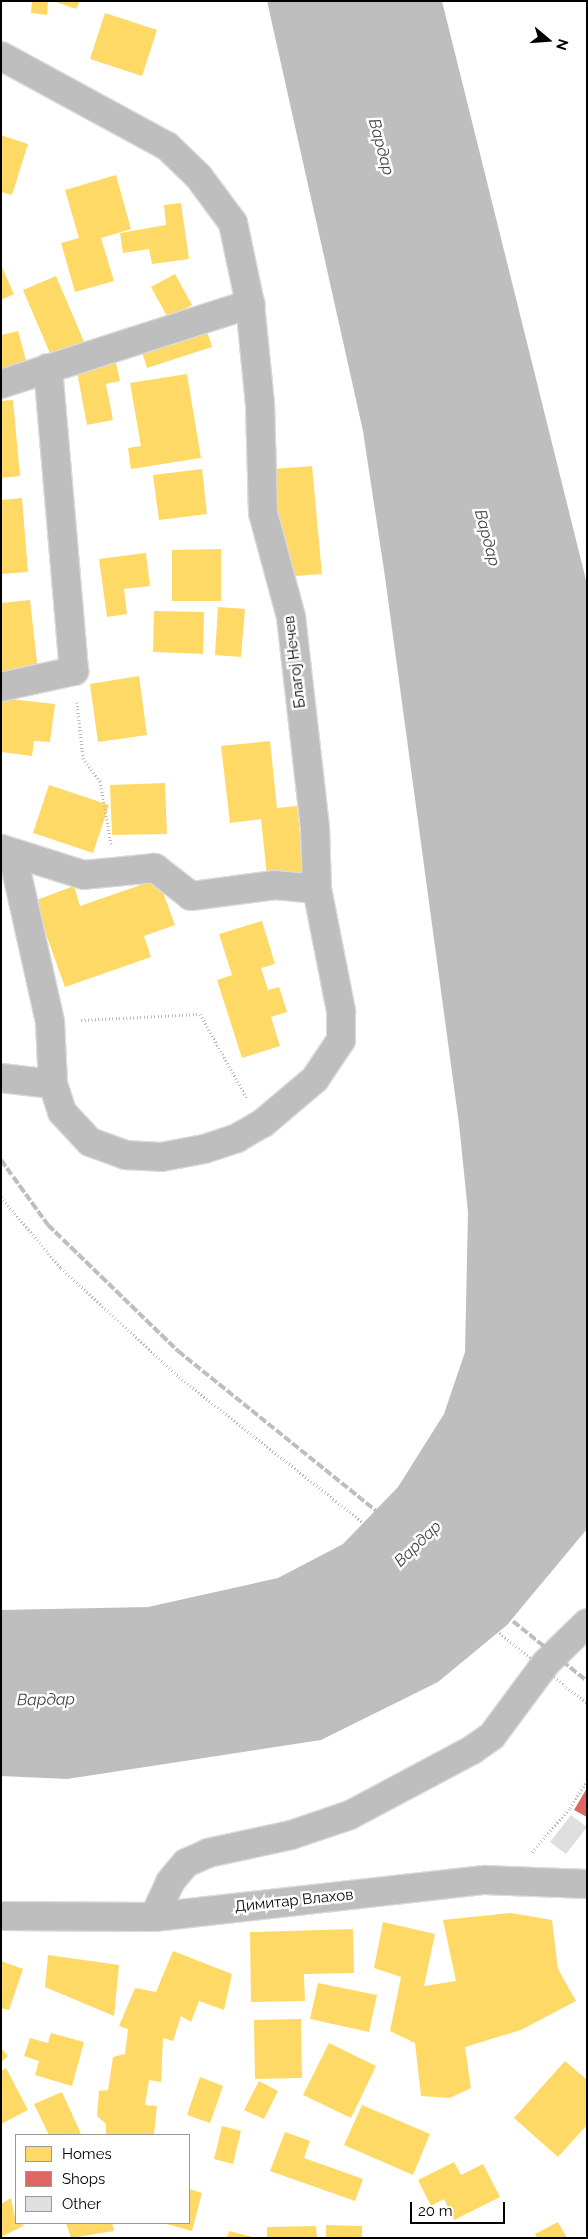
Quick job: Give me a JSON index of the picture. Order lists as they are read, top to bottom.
{
  "streets": {
    "street": ["Благој Нечев", "Димитар Влахов"]
  },
  "water": ["Вардар"],
  "legend": ["Homes", "Shops", "Other"],
  "scale_bar": "20 m",
  "north": "right"
}
